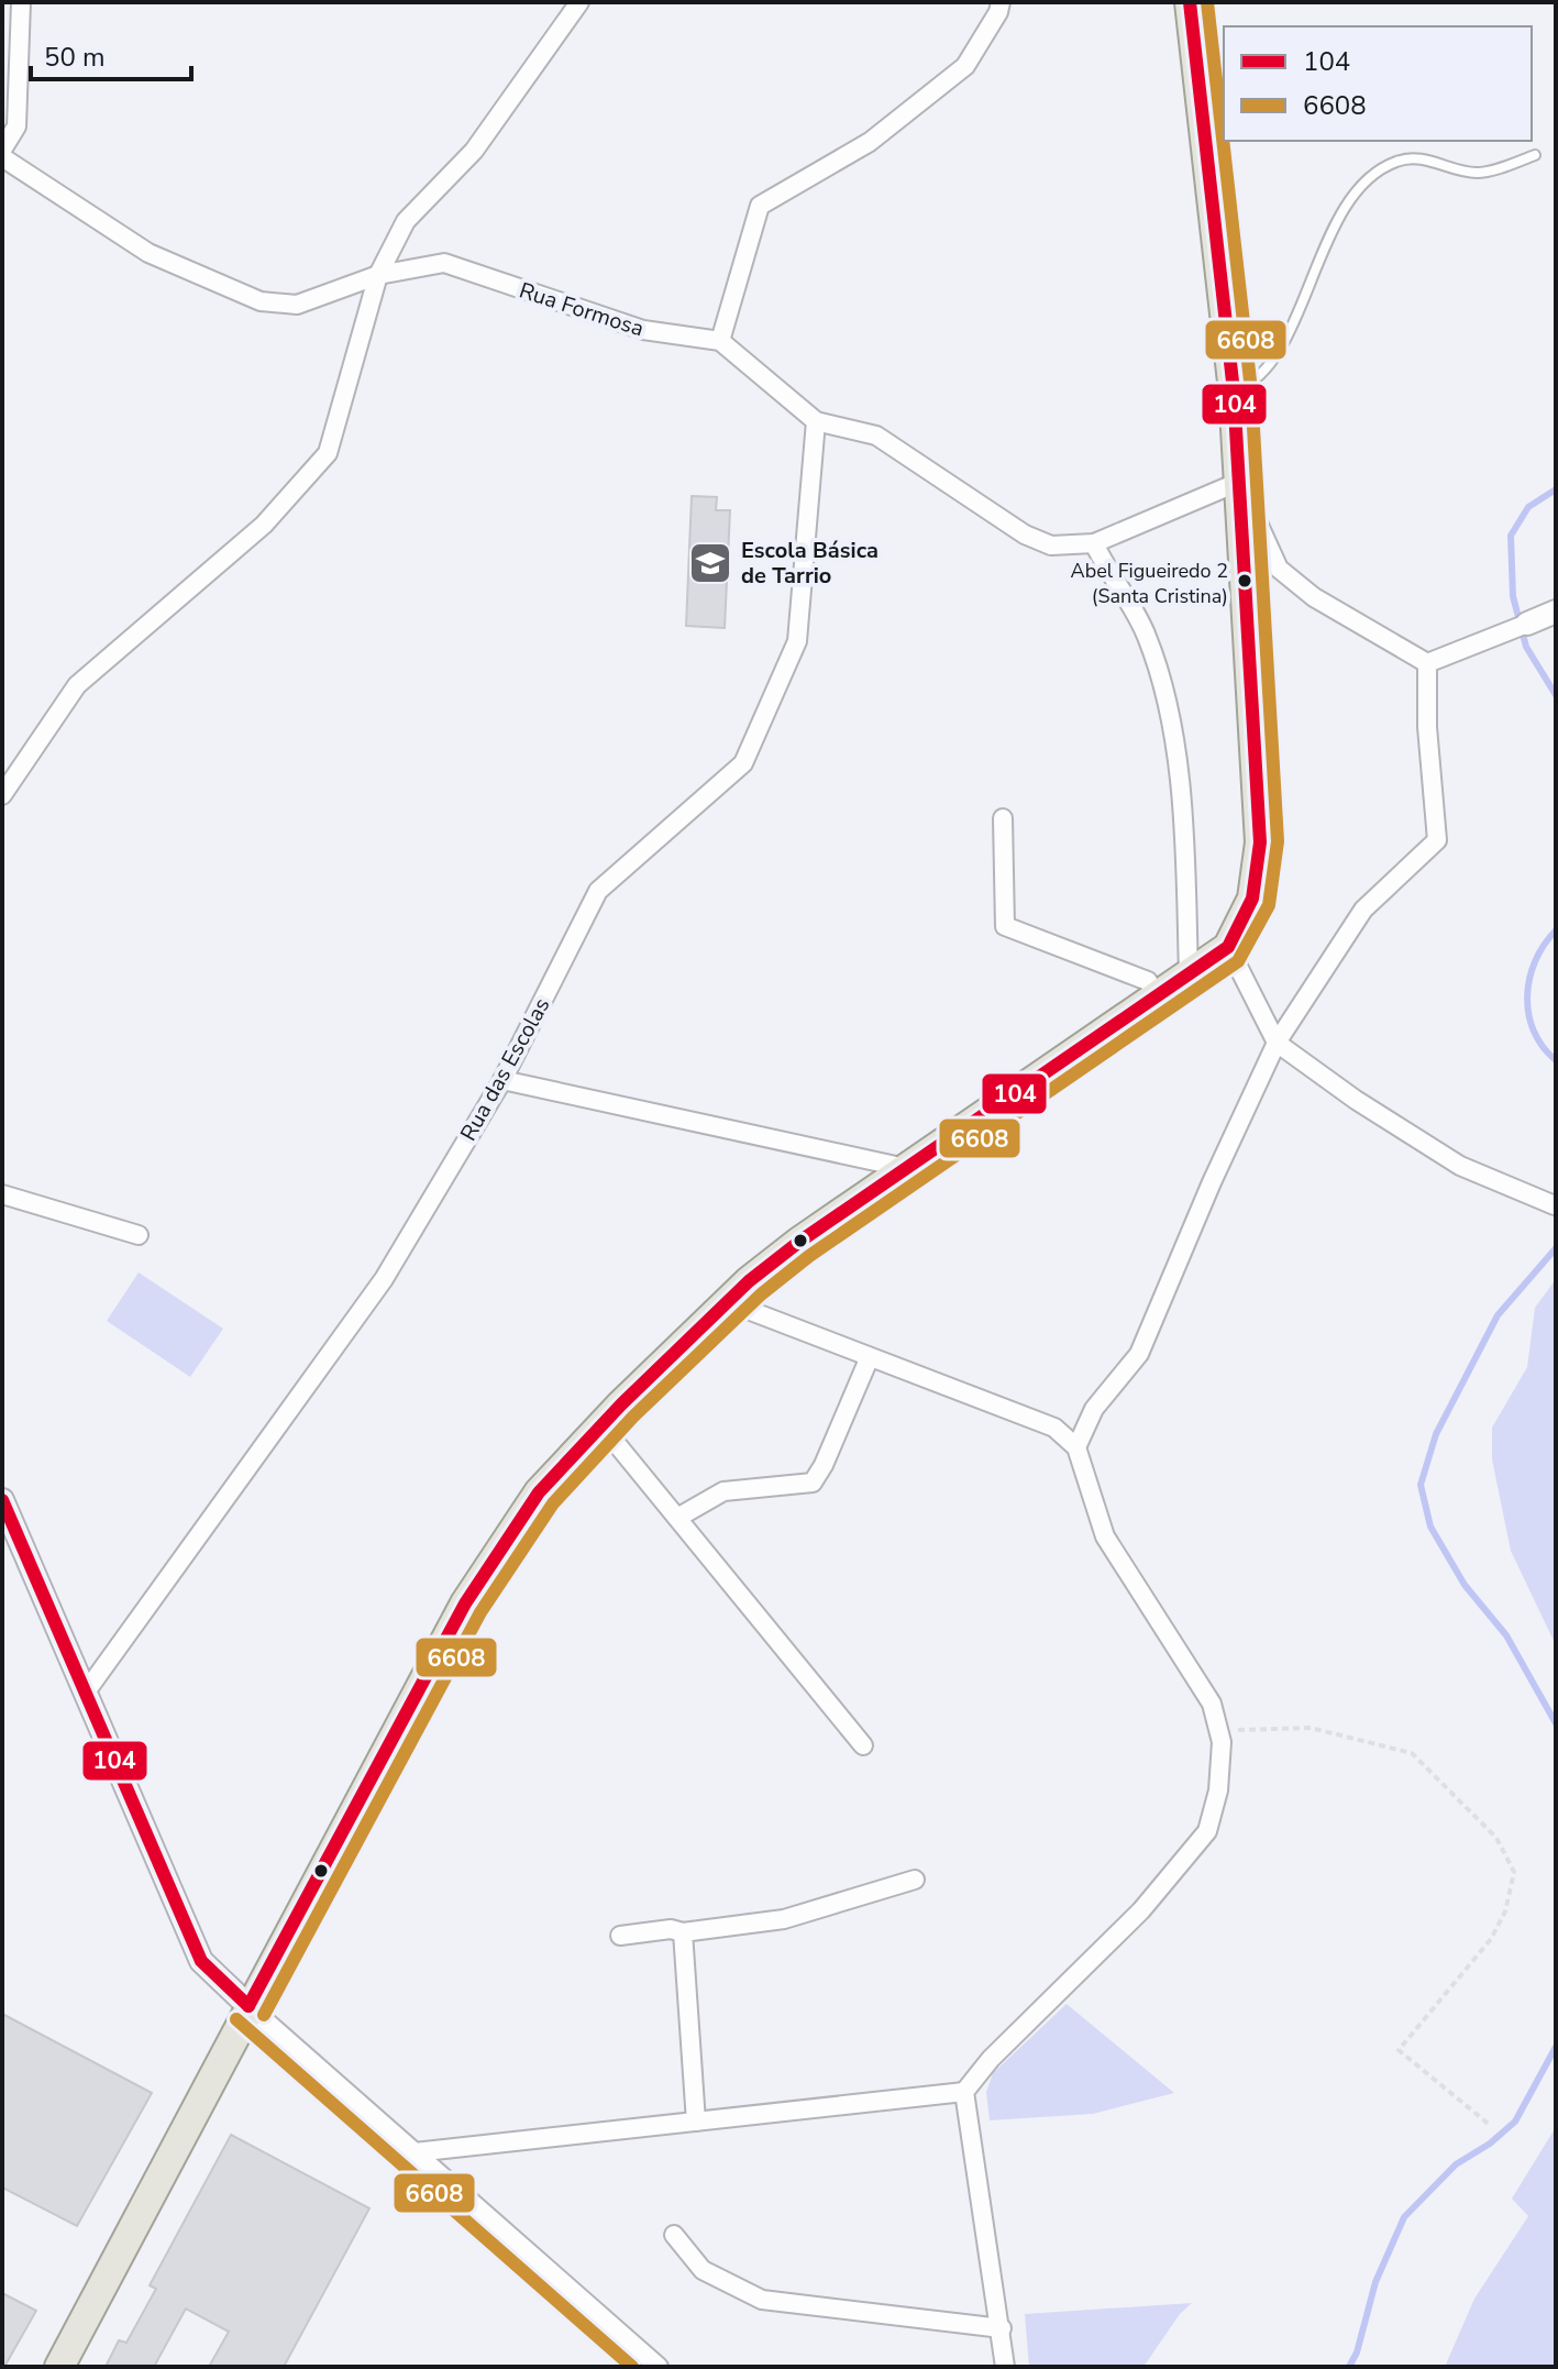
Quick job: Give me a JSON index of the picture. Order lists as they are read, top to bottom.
{
  "streets": {
    "street": ["Rua Formosa", "Rua das Escolas"]
  },
  "places": {
    "school or university": ["Escola Básica de Tarrio"],
    "other": ["Abel Figueiredo 2 (Santa Cristina)"]
  },
  "lines": ["transit line 104", "transit line 6608"],
  "legend": ["104", "6608"],
  "scale_bar": "50 m"
}
